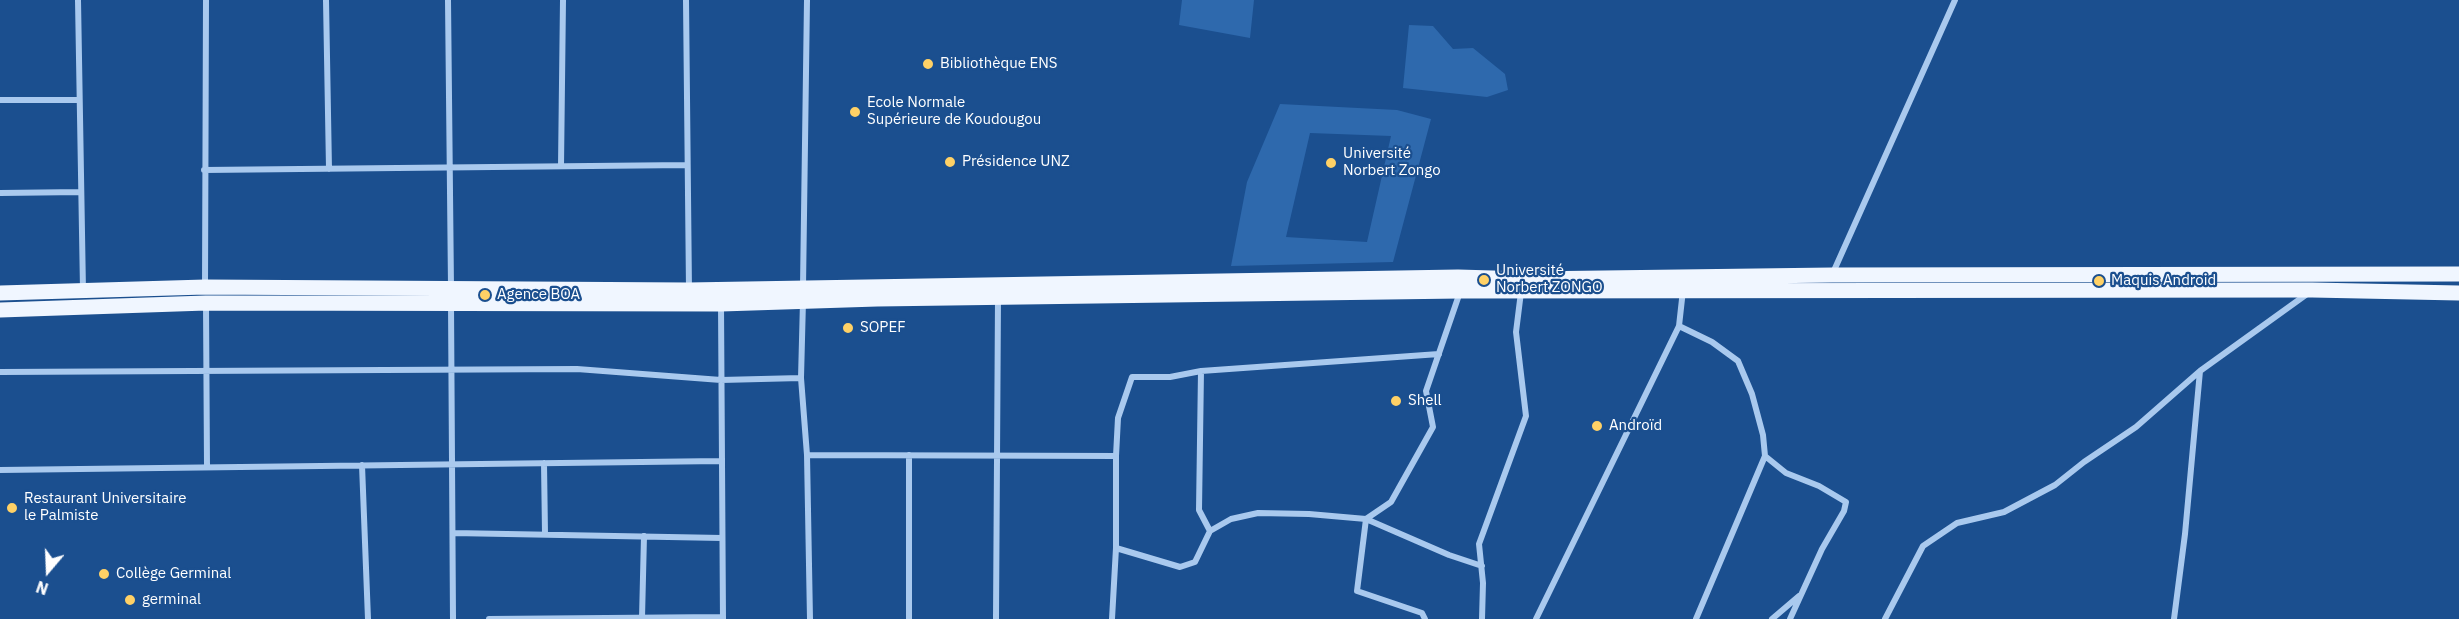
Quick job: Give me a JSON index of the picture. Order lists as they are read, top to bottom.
{
  "places": [
    "Bibliothèque ENS",
    "Ecole Normale Supérieure de Koudougou",
    "Présidence UNZ",
    "Université Norbert Zongo",
    "Université Norbert ZONGO",
    "Maquis Android",
    "Agence BOA",
    "SOPEF",
    "Shell",
    "Androïd",
    "Restaurant Universitaire le Palmiste",
    "Collège Germinal",
    "germinal"
  ],
  "north": "bottom"
}
